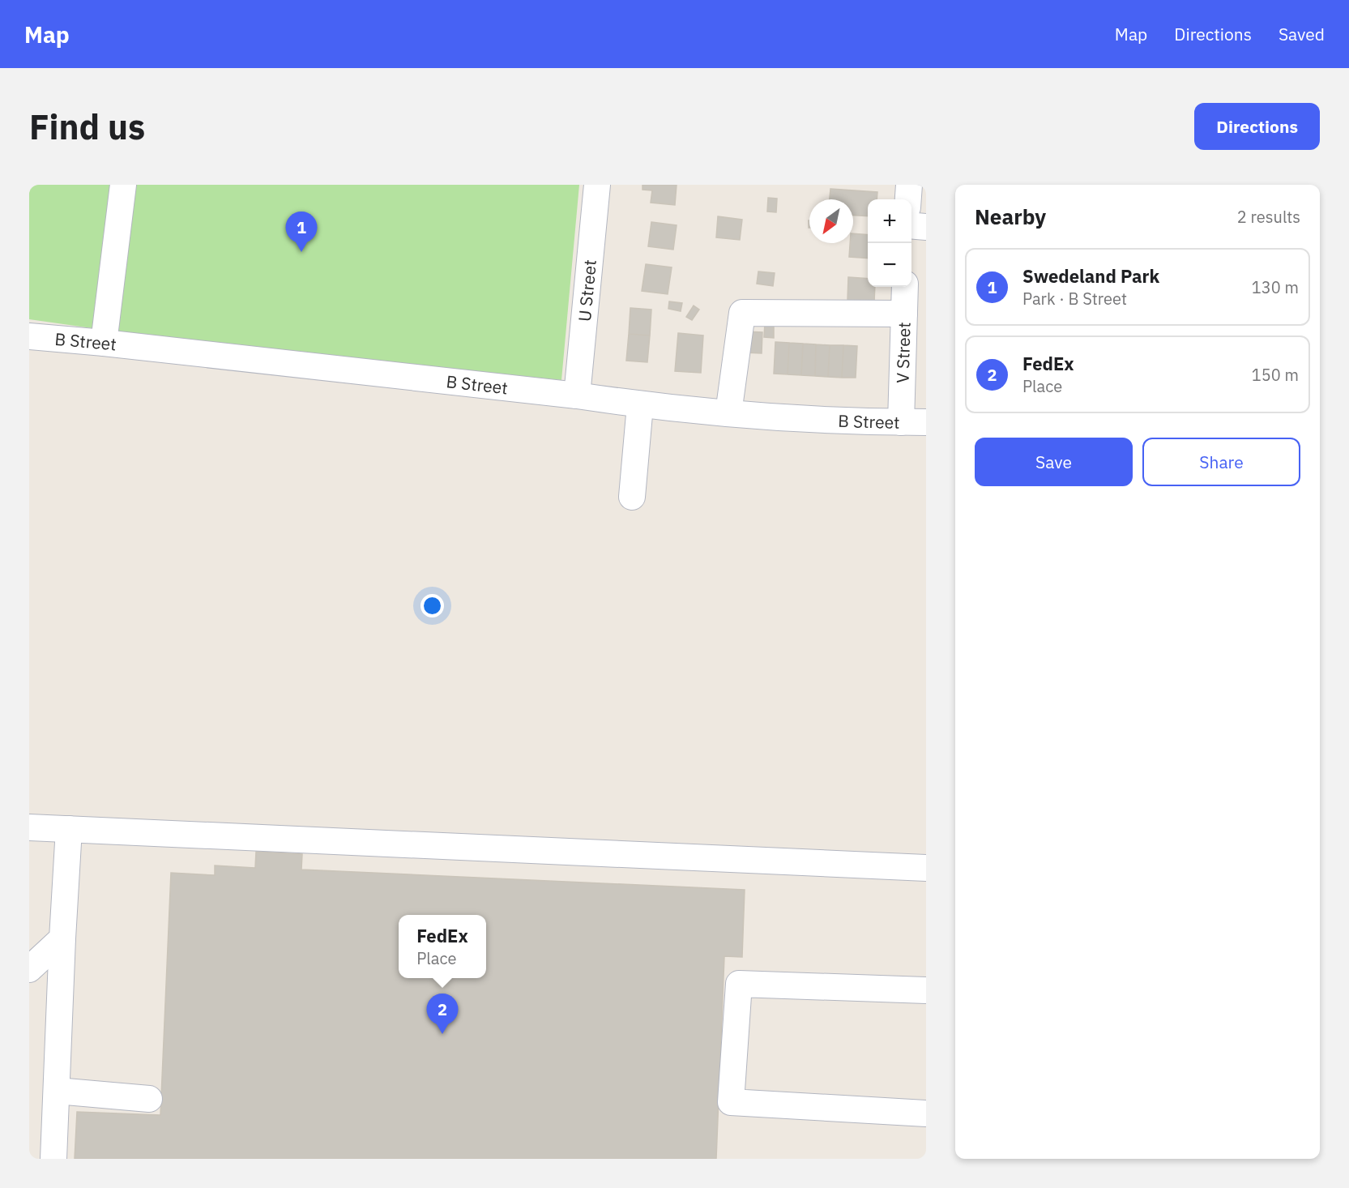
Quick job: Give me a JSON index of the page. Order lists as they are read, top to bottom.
{
  "streets": {
    "street": ["U Street", "B Street", "V Street"]
  },
  "crossings": [
    ["U Street", "B Street"],
    ["B Street", "V Street"]
  ],
  "north": "bottom left",
  "page": {
    "header": "Map",
    "nav": ["Map", "Directions", "Saved"],
    "buttons": [
      "Directions",
      ["Save", "Share"]
    ],
    "title": "Find us",
    "heading": ["Nearby", "2 results"],
    "map_buttons": ["+", "−"],
    "pins": ["1", "2"],
    "list": [
      {
        "mark": "1",
        "name": "Swedeland Park",
        "note": "Park · B Street",
        "value": "130 m"
      },
      {
        "mark": "2",
        "name": "FedEx",
        "note": "Place",
        "value": "150 m"
      }
    ],
    "popup": ["FedEx", "Place"]
  }
}
